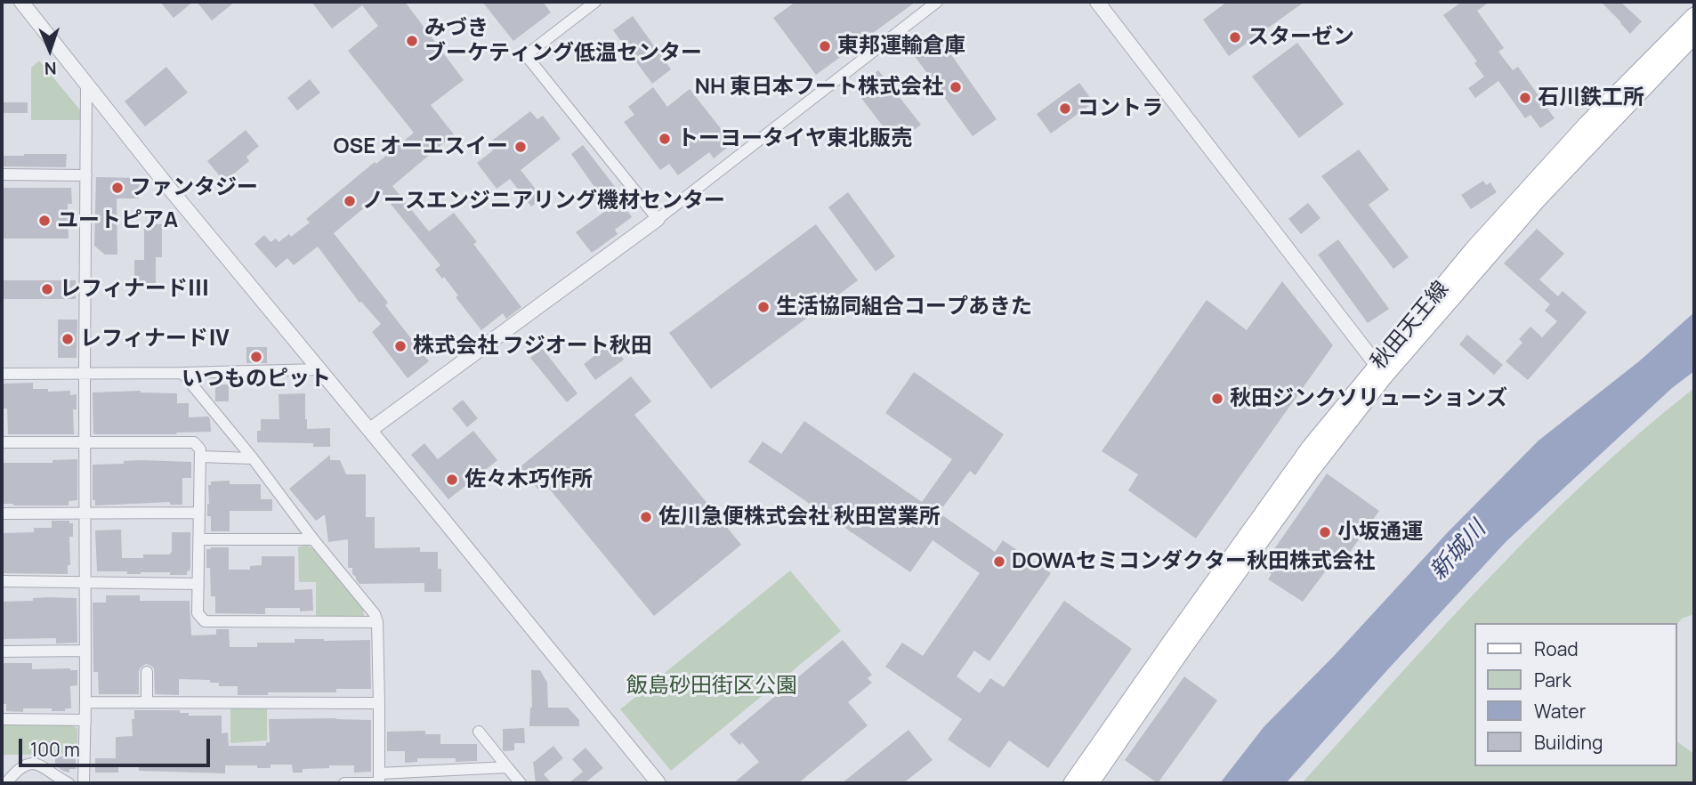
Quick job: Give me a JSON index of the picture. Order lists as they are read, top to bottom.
{
  "streets": {
    "main road": ["秋田天王線"]
  },
  "water": ["新城川"],
  "parks": ["飯島砂田街区公園"],
  "places": [
    "スターゼン",
    "みづき ブーケティング低温センター",
    "東邦運輸倉庫",
    "NH 東日本フート株式会社",
    "石川鉄工所",
    "コントラ",
    "トーヨータイヤ東北販売",
    "OSE オーエスイー",
    "ファンタジー",
    "ノースエンジニアリング機材センター",
    "ユートピアA",
    "レフィナードⅢ",
    "生活協同組合コープあきた",
    "レフィナードⅣ",
    "株式会社 フジオート秋田",
    "いつものピット",
    "秋田ジンクソリューションズ",
    "佐々木巧作所",
    "佐川急便株式会社 秋田営業所",
    "小坂通運",
    "DOWAセミコンダクター秋田株式会社"
  ],
  "legend": [
    "Road",
    "Park",
    "Water",
    "Building"
  ],
  "scale_bar": "100 m",
  "north": "bottom"
}
